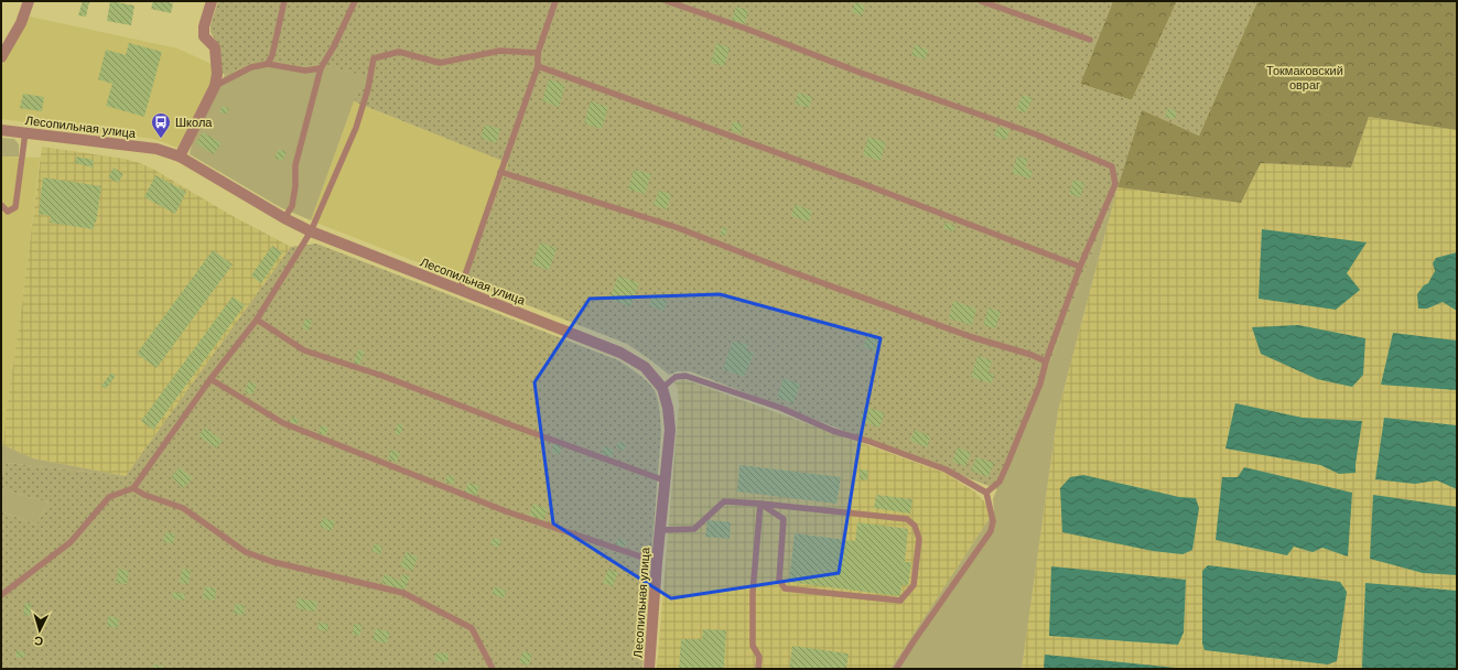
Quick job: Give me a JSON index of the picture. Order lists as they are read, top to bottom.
{
  "streets": {
    "street": ["Лесопильная улица"]
  },
  "parks": ["Токмаковский овраг"],
  "places": {
    "bus stop": ["Школа"]
  },
  "north": "bottom"
}
